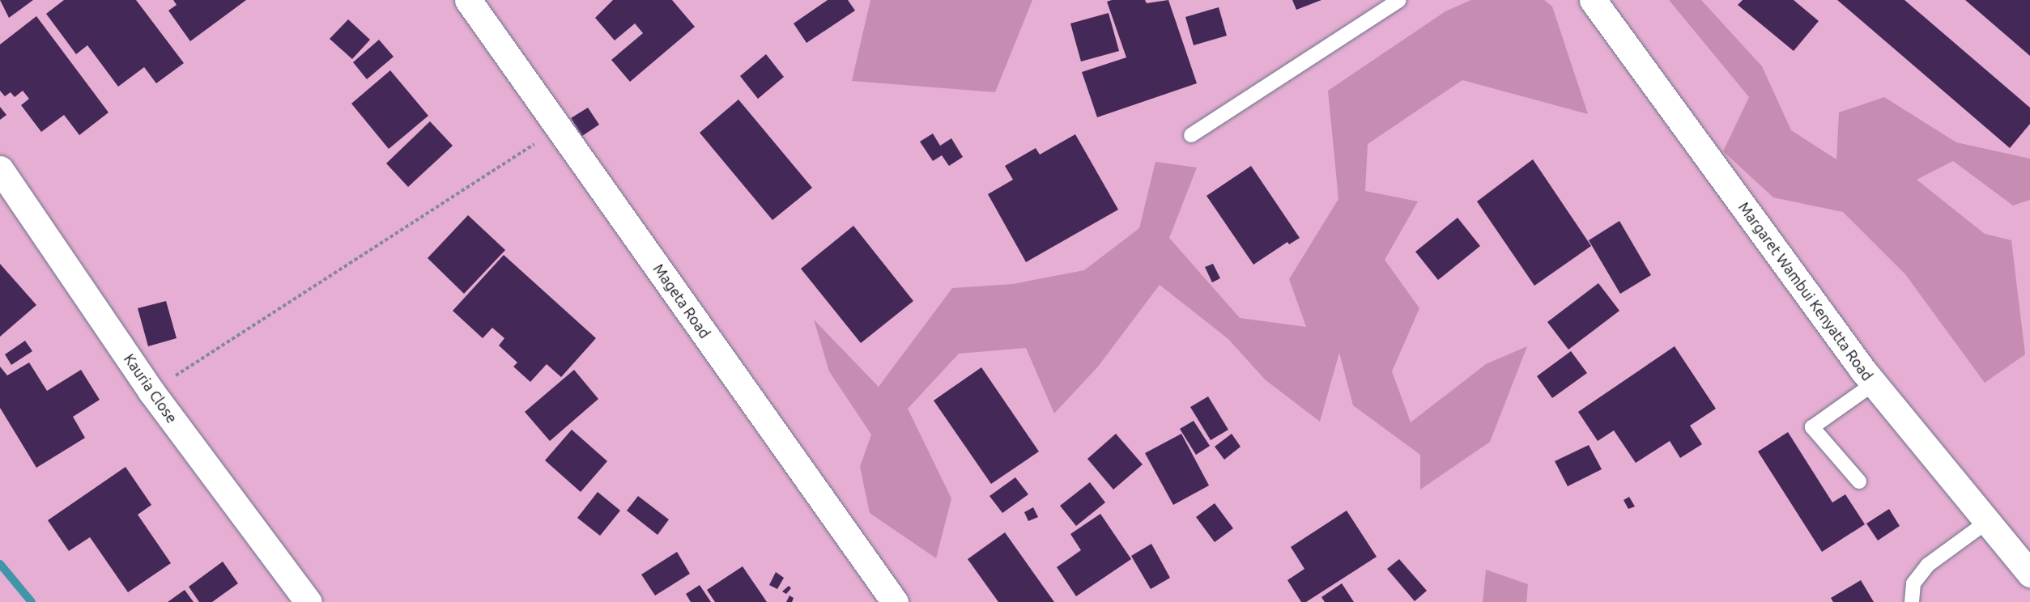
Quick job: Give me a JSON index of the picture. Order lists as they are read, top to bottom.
{
  "streets": {
    "street": ["Margaret Wambui Kenyatta Road", "Mageta Road", "Kauria Close"]
  }
}
